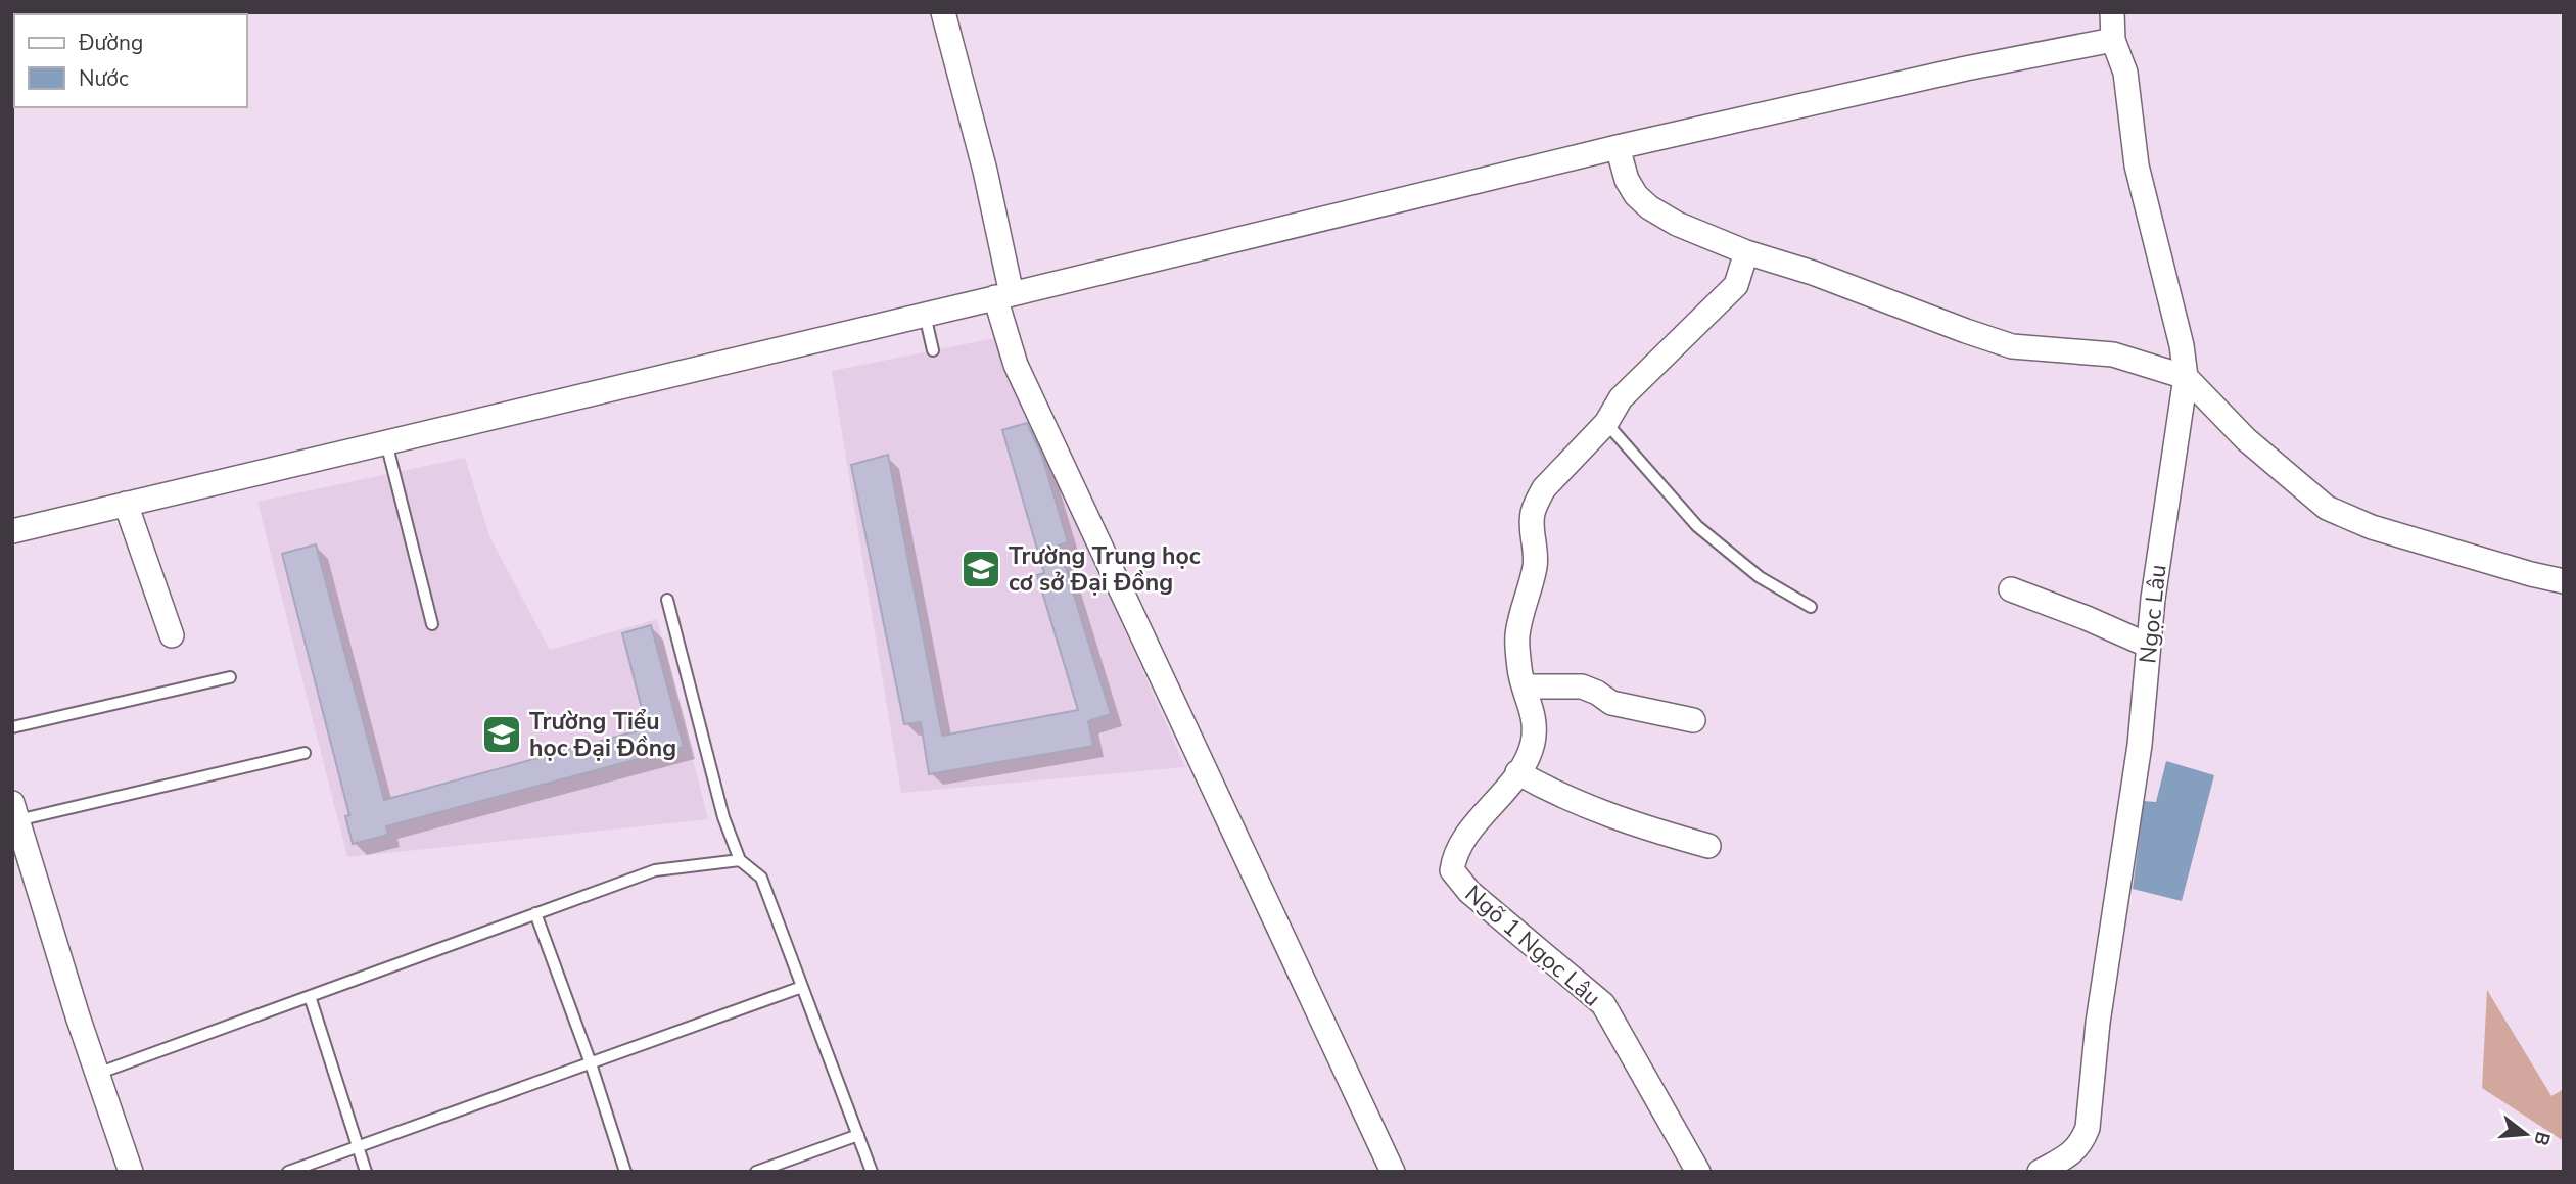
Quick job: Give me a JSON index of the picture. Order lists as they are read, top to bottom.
{
  "streets": {
    "street": ["Ngọc Lâu", "Ngõ 1 Ngọc Lâu"]
  },
  "places": {
    "school or university": ["Trường Trung học cơ sở Đại Đồng", "Trường Tiểu học Đại Đồng"]
  },
  "legend": ["Đường", "Nước"],
  "north": "right"
}
